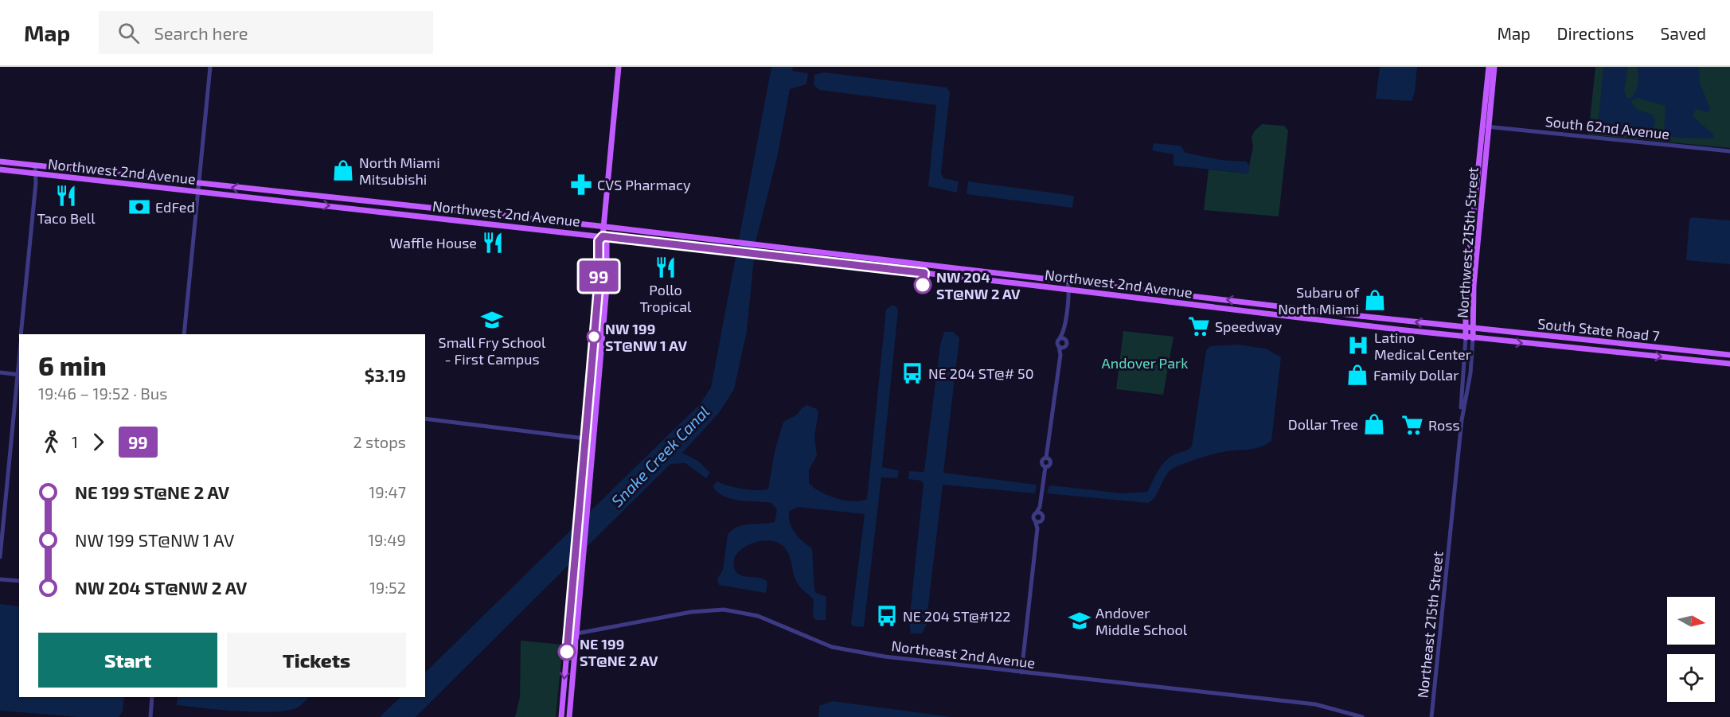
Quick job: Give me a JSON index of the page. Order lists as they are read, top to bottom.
{
  "streets": {
    "main road": ["Northwest 2nd Avenue", "Northwest 215th Street", "South State Road 7"],
    "street": ["South 62nd Avenue", "Northeast 215th Street", "Northeast 2nd Avenue"]
  },
  "crossings": [
    ["South 62nd Avenue", "Northwest 215th Street"],
    ["Northwest 2nd Avenue", "Northwest 215th Street"],
    ["Northwest 2nd Avenue", "South State Road 7"],
    ["Northwest 215th Street", "South State Road 7"],
    ["Northwest 215th Street", "Northeast 215th Street"]
  ],
  "water": ["Snake Creek Canal"],
  "parks": ["Andover Park"],
  "places": {
    "shop": [
      "North Miami Mitsubishi",
      "Subaru of North Miami",
      "Family Dollar",
      "Dollar Tree"
    ],
    "pharmacy": ["CVS Pharmacy"],
    "restaurant": ["Taco Bell", "Waffle House", "Pollo Tropical"],
    "bank": ["EdFed"],
    "other": ["NW 204 ST@NW 2 AV", "NW 199 ST@NW 1 AV", "NE 199 ST@NE 2 AV"],
    "school or university": ["Small Fry School - First Campus", "Andover Middle School"],
    "supermarket": ["Speedway", "Ross"],
    "hospital": ["Latino Medical Center"],
    "bus stop": ["NE 204 ST@# 50", "NE 204 ST@#122"]
  },
  "lines": ["bus line 99"],
  "north": "right",
  "page": {
    "header": "Map",
    "search": "Search here",
    "nav": ["Map", "Directions", "Saved"],
    "on_map": "99",
    "heading": ["6 min", "19:46 – 19:52 · Bus", "$3.19"],
    "legs": ["1", "99", "2 stops"],
    "list": [
      {
        "name": "NE 199 ST@NE 2 AV",
        "value": "19:47"
      },
      {
        "name": "NW 199 ST@NW 1 AV",
        "value": "19:49"
      },
      {
        "name": "NW 204 ST@NW 2 AV",
        "value": "19:52"
      }
    ],
    "buttons": ["Start", "Tickets"]
  }
}
